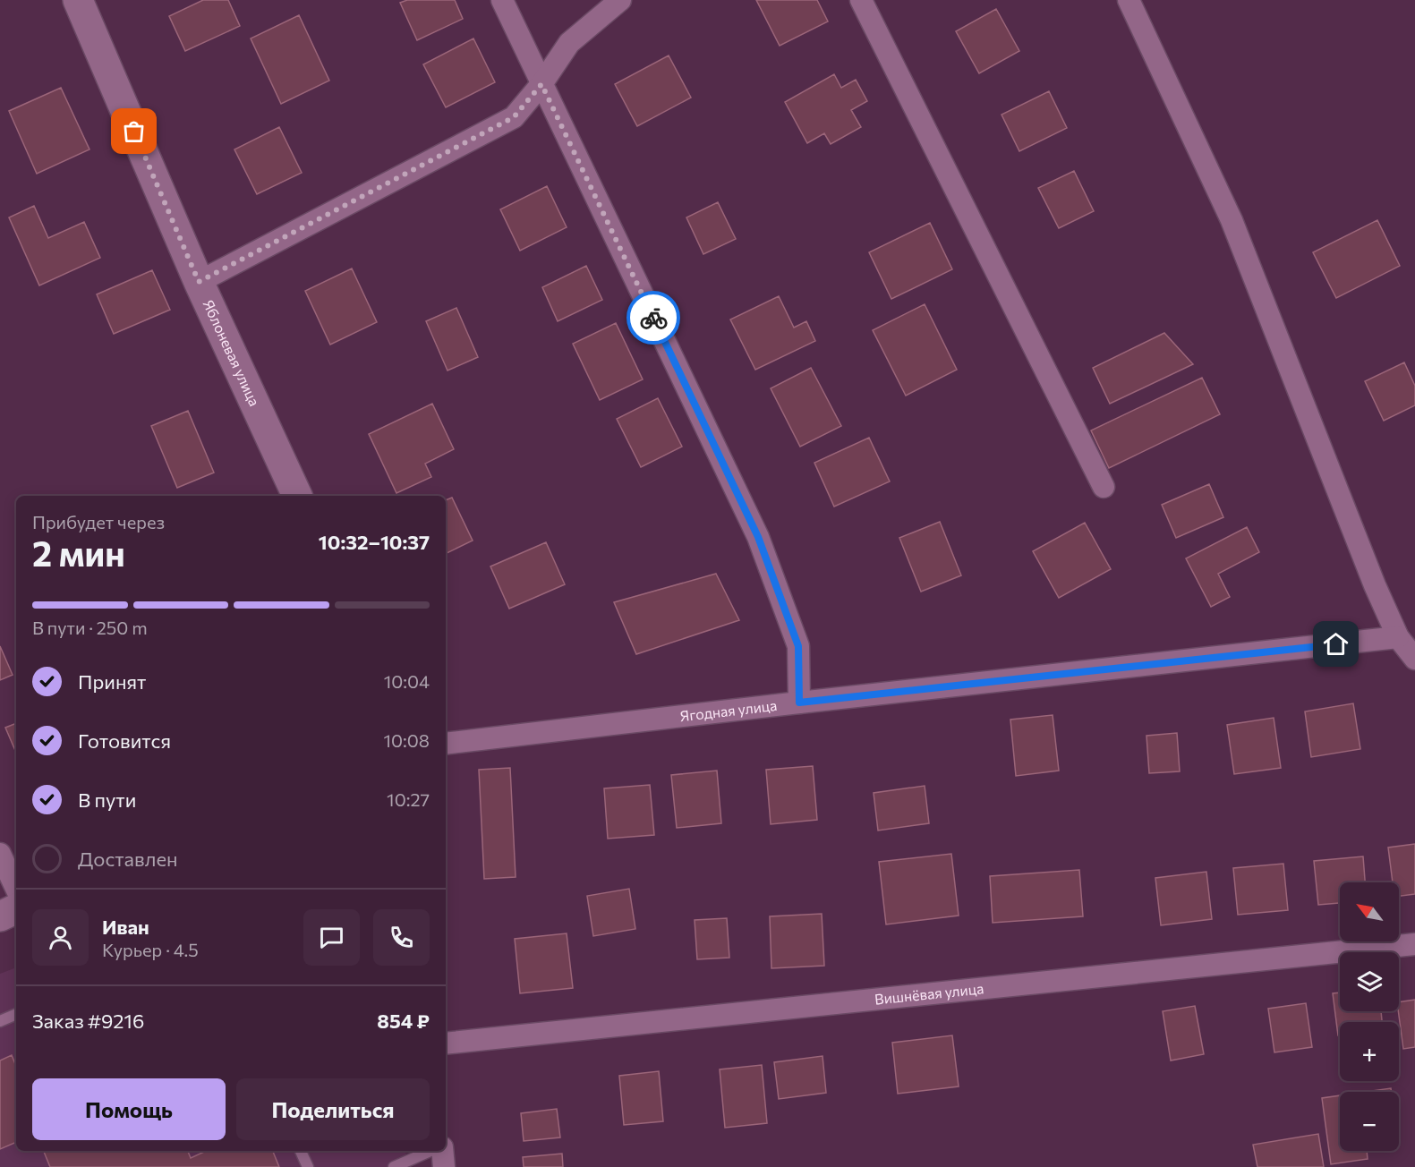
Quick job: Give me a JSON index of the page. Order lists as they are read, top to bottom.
{
  "streets": {
    "street": ["Яблоневая улица", "Ягодная улица", "Вишнёвая улица"]
  },
  "north": "top left",
  "page": {
    "heading": ["2 мин", "Прибудет через", "10:32–10:37"],
    "panel": [
      "Иван",
      "Курьер · 4.5",
      "Заказ #9216",
      "854 ₽"
    ],
    "bar": "В пути · 250 m",
    "list": [
      ["Принят", "10:04"],
      ["Готовится", "10:08"],
      ["В пути", "10:27"],
      "Доставлен"
    ],
    "map_buttons": ["+", "−"],
    "buttons": ["Помощь", "Поделиться"]
  }
}
